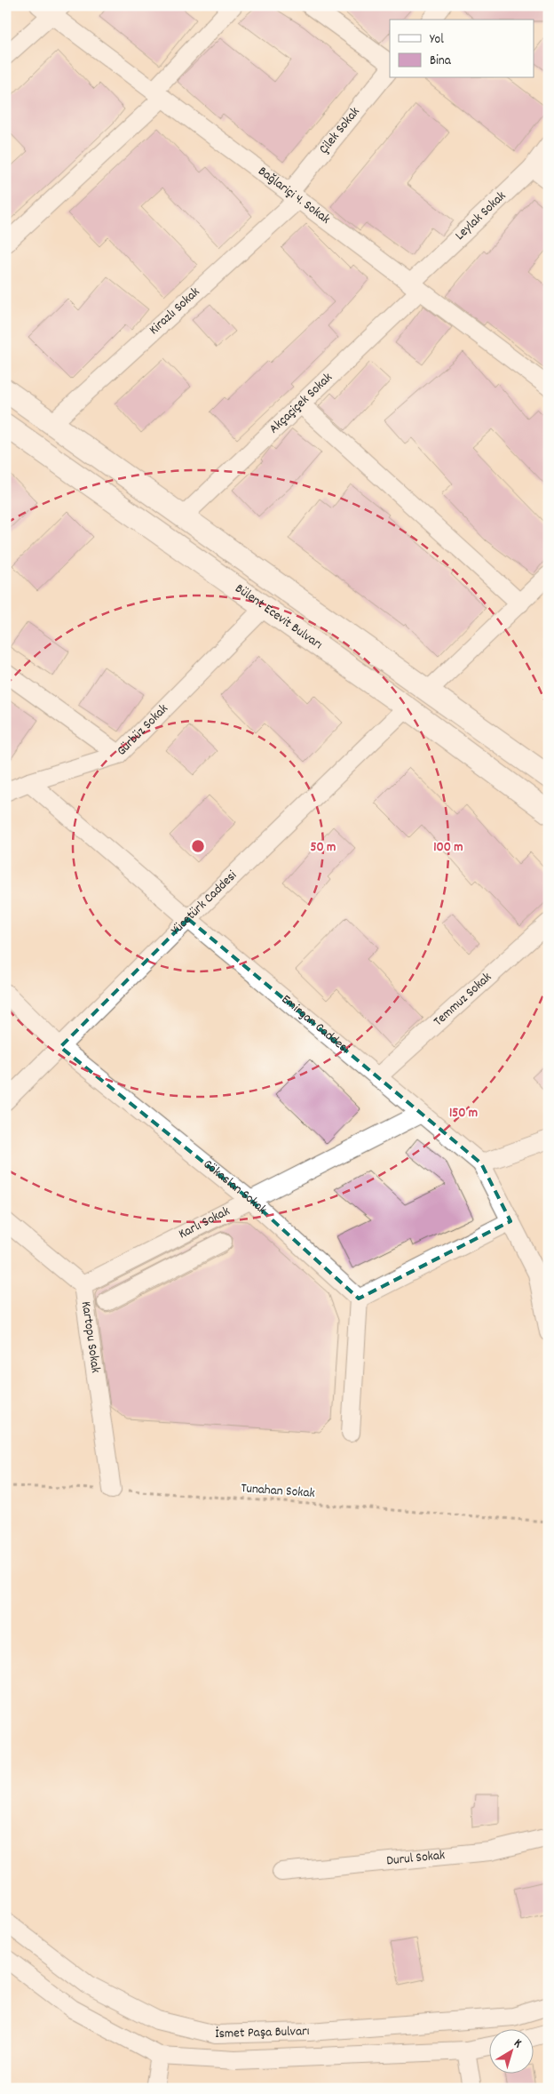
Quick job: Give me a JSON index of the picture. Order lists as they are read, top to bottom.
{
  "streets": {
    "main road": ["Bülent Ecevit Bulvarı"],
    "street": [
      "Çilek Sokak",
      "Bağlariçi 4. Sokak",
      "Leylak Sokak",
      "Kirazlı Sokak",
      "Akçaçiçek Sokak",
      "Gürbüz Sokak",
      "Yücetürk Caddesi",
      "Temmuz Sokak",
      "Emirgan Caddesi",
      "Gökaslan Sokak",
      "Karlı Sokak",
      "Kartopu Sokak",
      "Durul Sokak",
      "İsmet Paşa Bulvarı"
    ],
    "path": ["Tunahan Sokak"]
  },
  "crossings": [
    ["Çilek Sokak", "Bağlariçi 4. Sokak"],
    ["Çilek Sokak", "Kirazlı Sokak"],
    ["Bağlariçi 4. Sokak", "Leylak Sokak"],
    ["Bağlariçi 4. Sokak", "Kirazlı Sokak"],
    ["Bağlariçi 4. Sokak", "Akçaçiçek Sokak"],
    ["Leylak Sokak", "Akçaçiçek Sokak"],
    ["Kirazlı Sokak", "Bülent Ecevit Bulvarı"],
    ["Akçaçiçek Sokak", "Bülent Ecevit Bulvarı"],
    ["Bülent Ecevit Bulvarı", "Gürbüz Sokak"],
    ["Bülent Ecevit Bulvarı", "Yücetürk Caddesi"],
    ["Yücetürk Caddesi", "Emirgan Caddesi"],
    ["Yücetürk Caddesi", "Gökaslan Sokak"],
    ["Temmuz Sokak", "Emirgan Caddesi"],
    ["Emirgan Caddesi", "Karlı Sokak"],
    ["Gökaslan Sokak", "Karlı Sokak"],
    ["Karlı Sokak", "Kartopu Sokak"],
    ["Kartopu Sokak", "Tunahan Sokak"]
  ],
  "legend": ["Yol", "Bina"],
  "north": "top right",
  "rings": ["50 m", "100 m", "150 m"]
}
